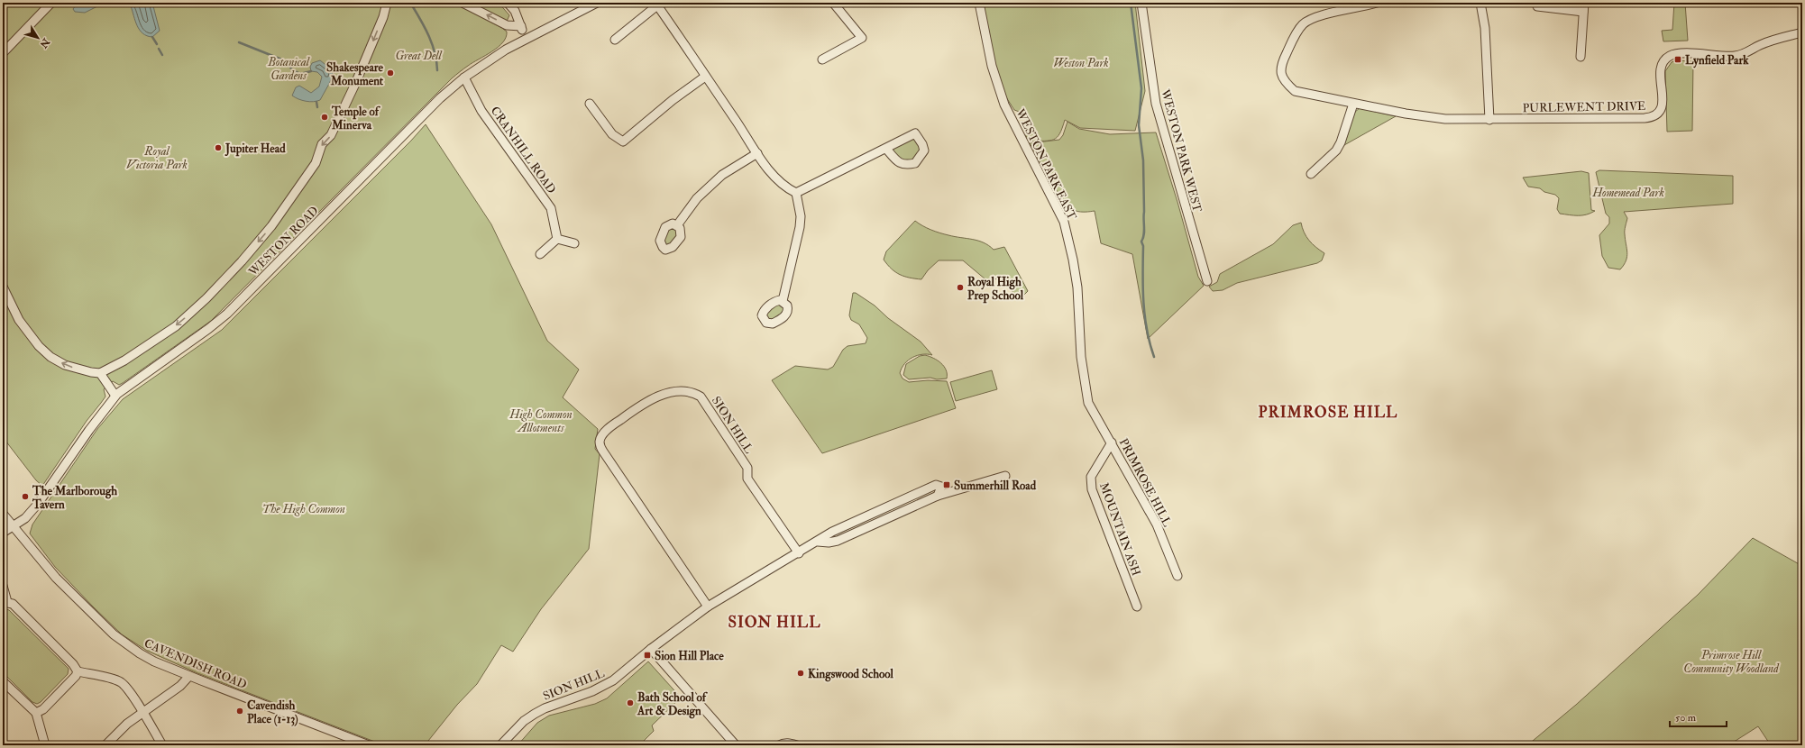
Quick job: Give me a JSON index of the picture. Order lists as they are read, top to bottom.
{
  "streets": {
    "street": [
      "PURLEWENT DRIVE",
      "CRANHILL ROAD",
      "WESTON PARK WEST",
      "WESTON PARK EAST",
      "WESTON ROAD",
      "SION HILL",
      "PRIMROSE HILL",
      "MOUNTAIN ASH",
      "CAVENDISH ROAD"
    ]
  },
  "crossings": [
    ["CRANHILL ROAD", "WESTON ROAD"],
    ["WESTON PARK EAST", "PRIMROSE HILL"],
    ["WESTON ROAD", "CAVENDISH ROAD"],
    ["PRIMROSE HILL", "MOUNTAIN ASH"]
  ],
  "districts": ["PRIMROSE HILL", "SION HILL"],
  "parks": [
    "Great Dell",
    "Botanical Gardens",
    "Weston Park",
    "Royal Victoria Park",
    "Homemead Park",
    "High Common Allotments",
    "The High Common",
    "Primrose Hill Community Woodland"
  ],
  "places": {
    "transit": ["Lynfield Park", "Summerhill Road", "Sion Hill Place"],
    "other": [
      "Shakespeare Monument",
      "Temple of Minerva",
      "Jupiter Head",
      "Royal High Prep School",
      "The Marlborough Tavern",
      "Kingswood School",
      "Bath School of Art & Design",
      "Cavendish Place (1-13)"
    ]
  },
  "scale_bar": "50 m",
  "north": "bottom right"
}
